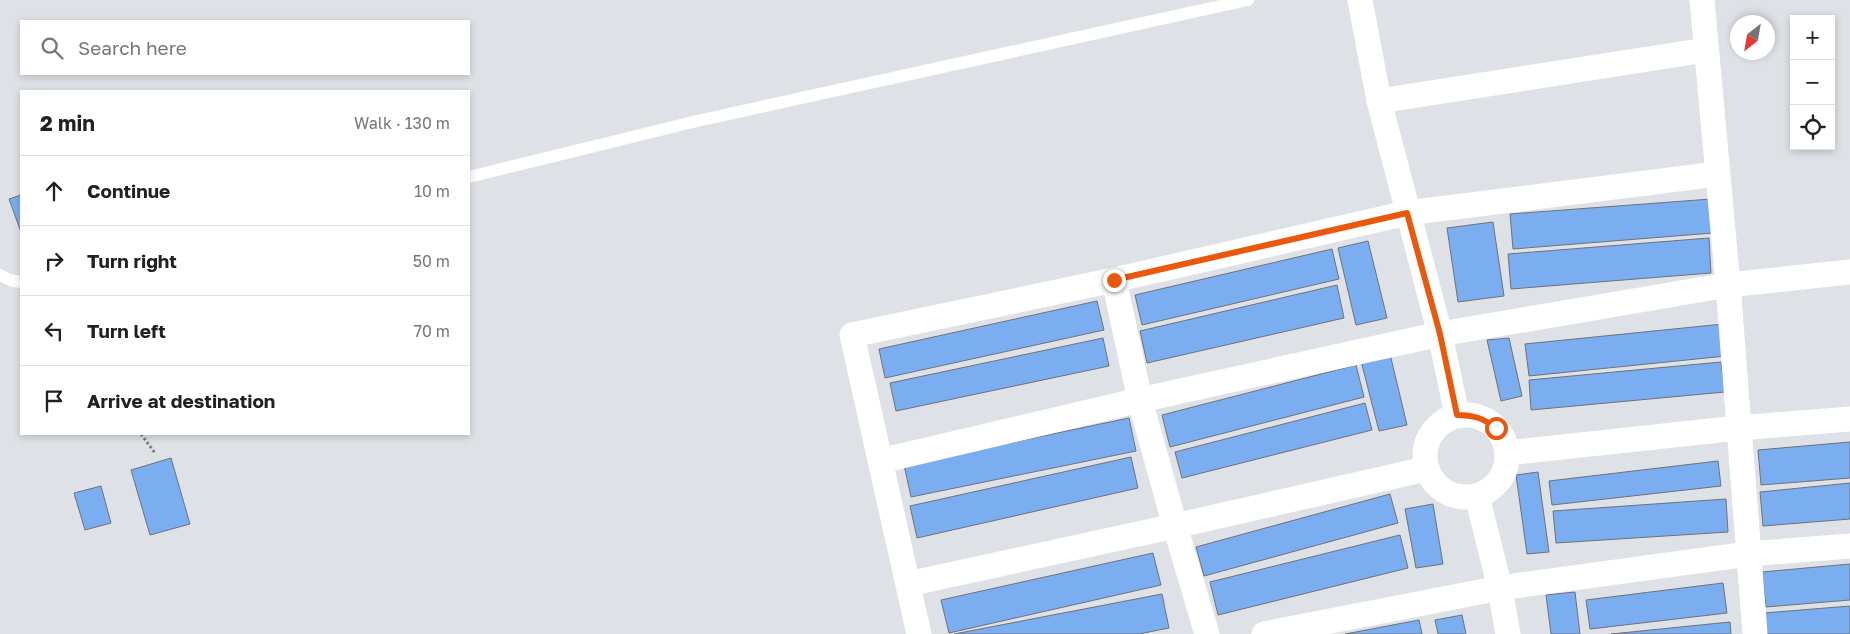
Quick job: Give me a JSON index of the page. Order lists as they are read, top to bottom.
{
  "north": "bottom left",
  "page": {
    "map_buttons": ["+", "−"],
    "search": "Search here",
    "heading": ["2 min", "Walk · 130 m"],
    "list": [
      ["Continue", "10 m"],
      ["Turn right", "50 m"],
      ["Turn left", "70 m"],
      "Arrive at destination"
    ]
  }
}
